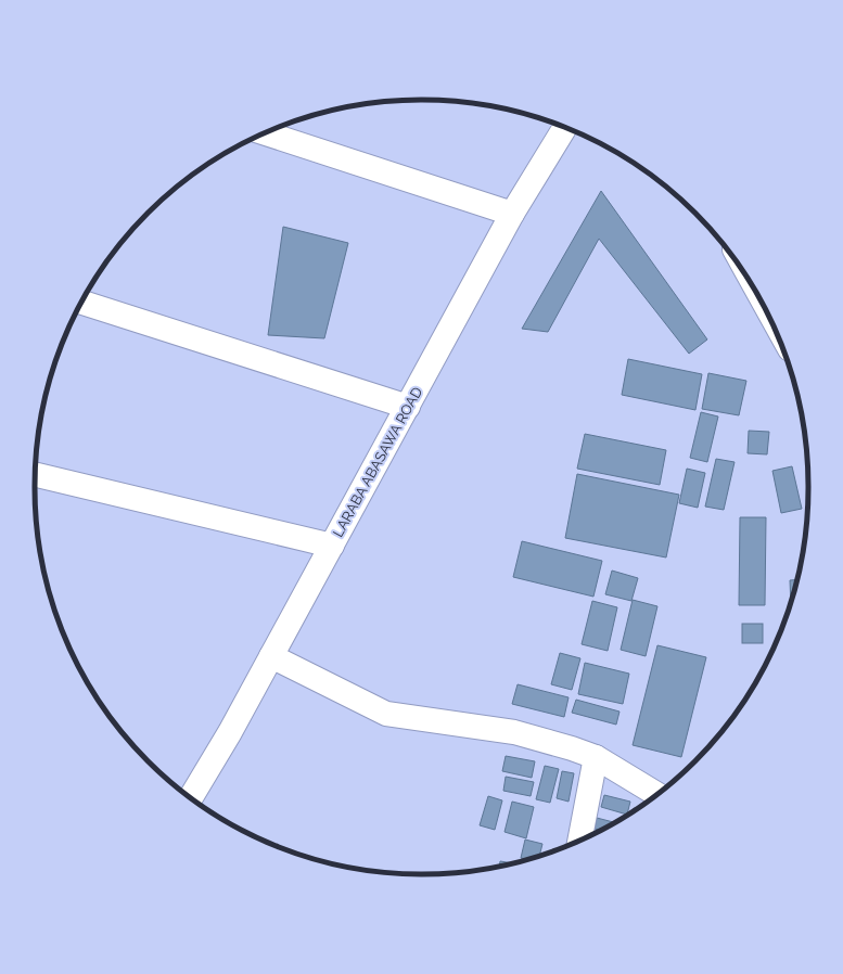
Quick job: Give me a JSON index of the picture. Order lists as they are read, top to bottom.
{
  "streets": {
    "street": ["LARABA ABASAWA ROAD"]
  }
}
